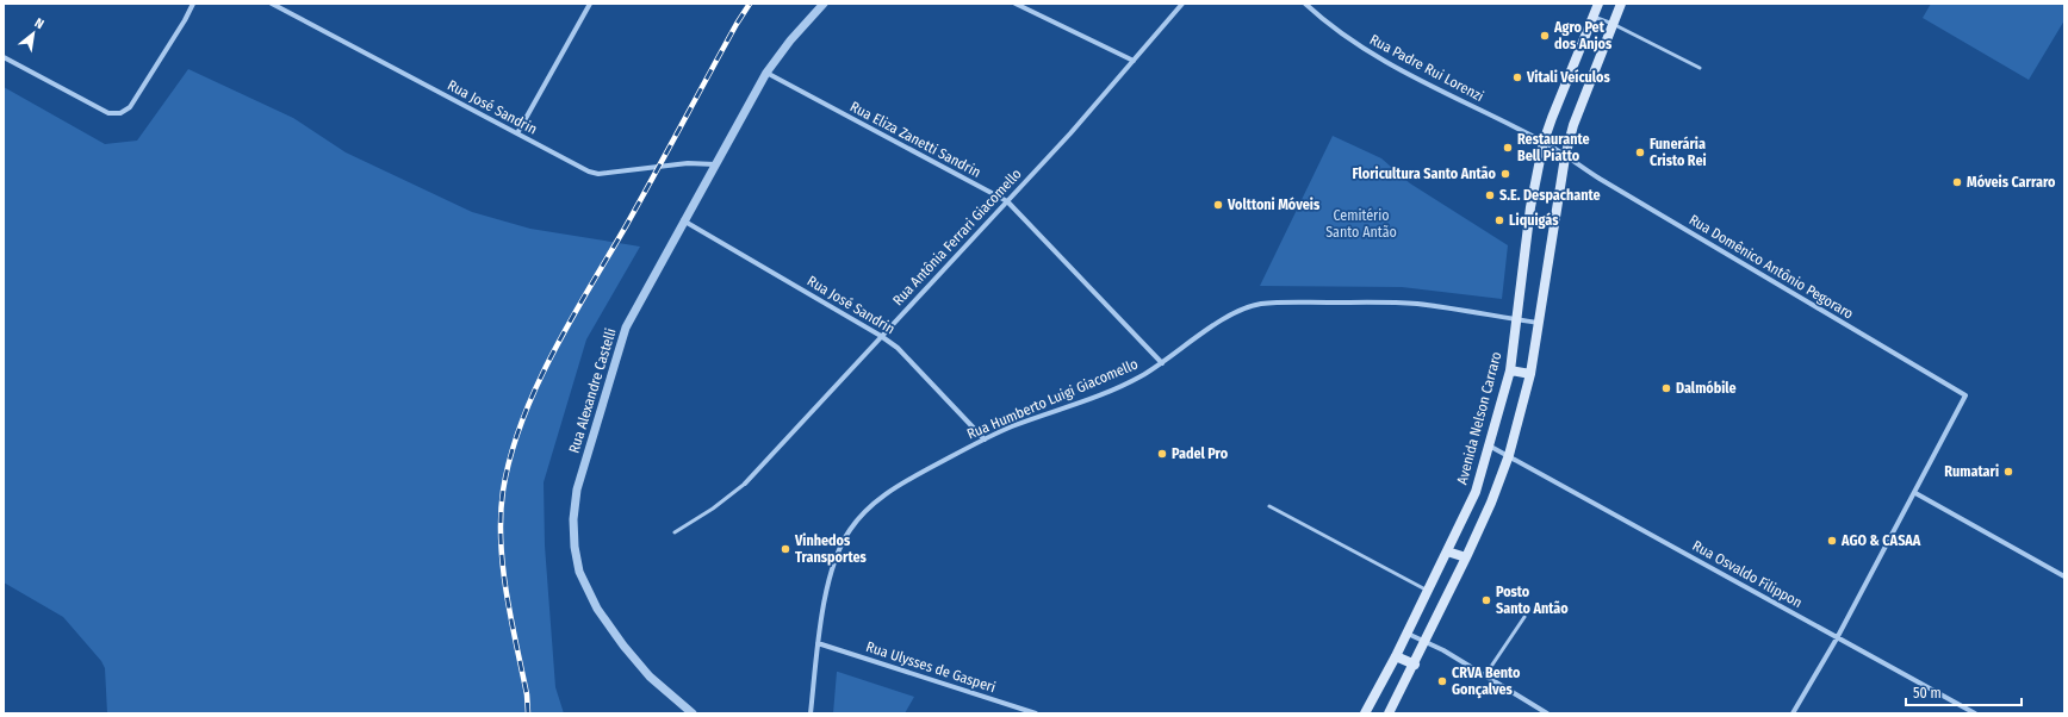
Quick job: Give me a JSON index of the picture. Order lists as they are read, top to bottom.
{
  "streets": {
    "main road": ["Avenida Nelson Carraro"],
    "street": [
      "Rua Padre Rui Lorenzi",
      "Rua José Sandrin",
      "Rua Eliza Zanetti Sandrin",
      "Rua Antônia Ferrari Giacomello",
      "Rua Domênico Antônio Pegoraro",
      "Rua Alexandre Castelli",
      "Rua Humberto Luigi Giacomello",
      "Rua Osvaldo Filippon",
      "Rua Ulysses de Gasperi"
    ]
  },
  "crossings": [
    ["Rua Padre Rui Lorenzi", "Rua Domênico Antônio Pegoraro"],
    ["Rua Padre Rui Lorenzi", "Avenida Nelson Carraro"],
    ["Rua José Sandrin", "Rua Antônia Ferrari Giacomello"],
    ["Rua José Sandrin", "Rua Alexandre Castelli"],
    ["Rua José Sandrin", "Rua Humberto Luigi Giacomello"],
    ["Rua Eliza Zanetti Sandrin", "Rua Antônia Ferrari Giacomello"],
    ["Rua Eliza Zanetti Sandrin", "Rua Alexandre Castelli"],
    ["Rua Eliza Zanetti Sandrin", "Rua Humberto Luigi Giacomello"],
    ["Rua Humberto Luigi Giacomello", "Avenida Nelson Carraro"],
    ["Rua Humberto Luigi Giacomello", "Rua Ulysses de Gasperi"],
    ["Avenida Nelson Carraro", "Rua Osvaldo Filippon"]
  ],
  "parks": ["Cemitério Santo Antão"],
  "places": [
    "Agro Pet dos Anjos",
    "Vitali Veículos",
    "Restaurante Bell Piatto",
    "Funerária Cristo Rei",
    "Floricultura Santo Antão",
    "Móveis Carraro",
    "S.E. Despachante",
    "Volttoni Móveis",
    "Liquigás",
    "Dalmóbile",
    "Padel Pro",
    "Rumatari",
    "AGO & CASAA",
    "Vinhedos Transportes",
    "Posto Santo Antão",
    "CRVA Bento Gonçalves"
  ],
  "scale_bar": "50 m",
  "north": "top right"
}
